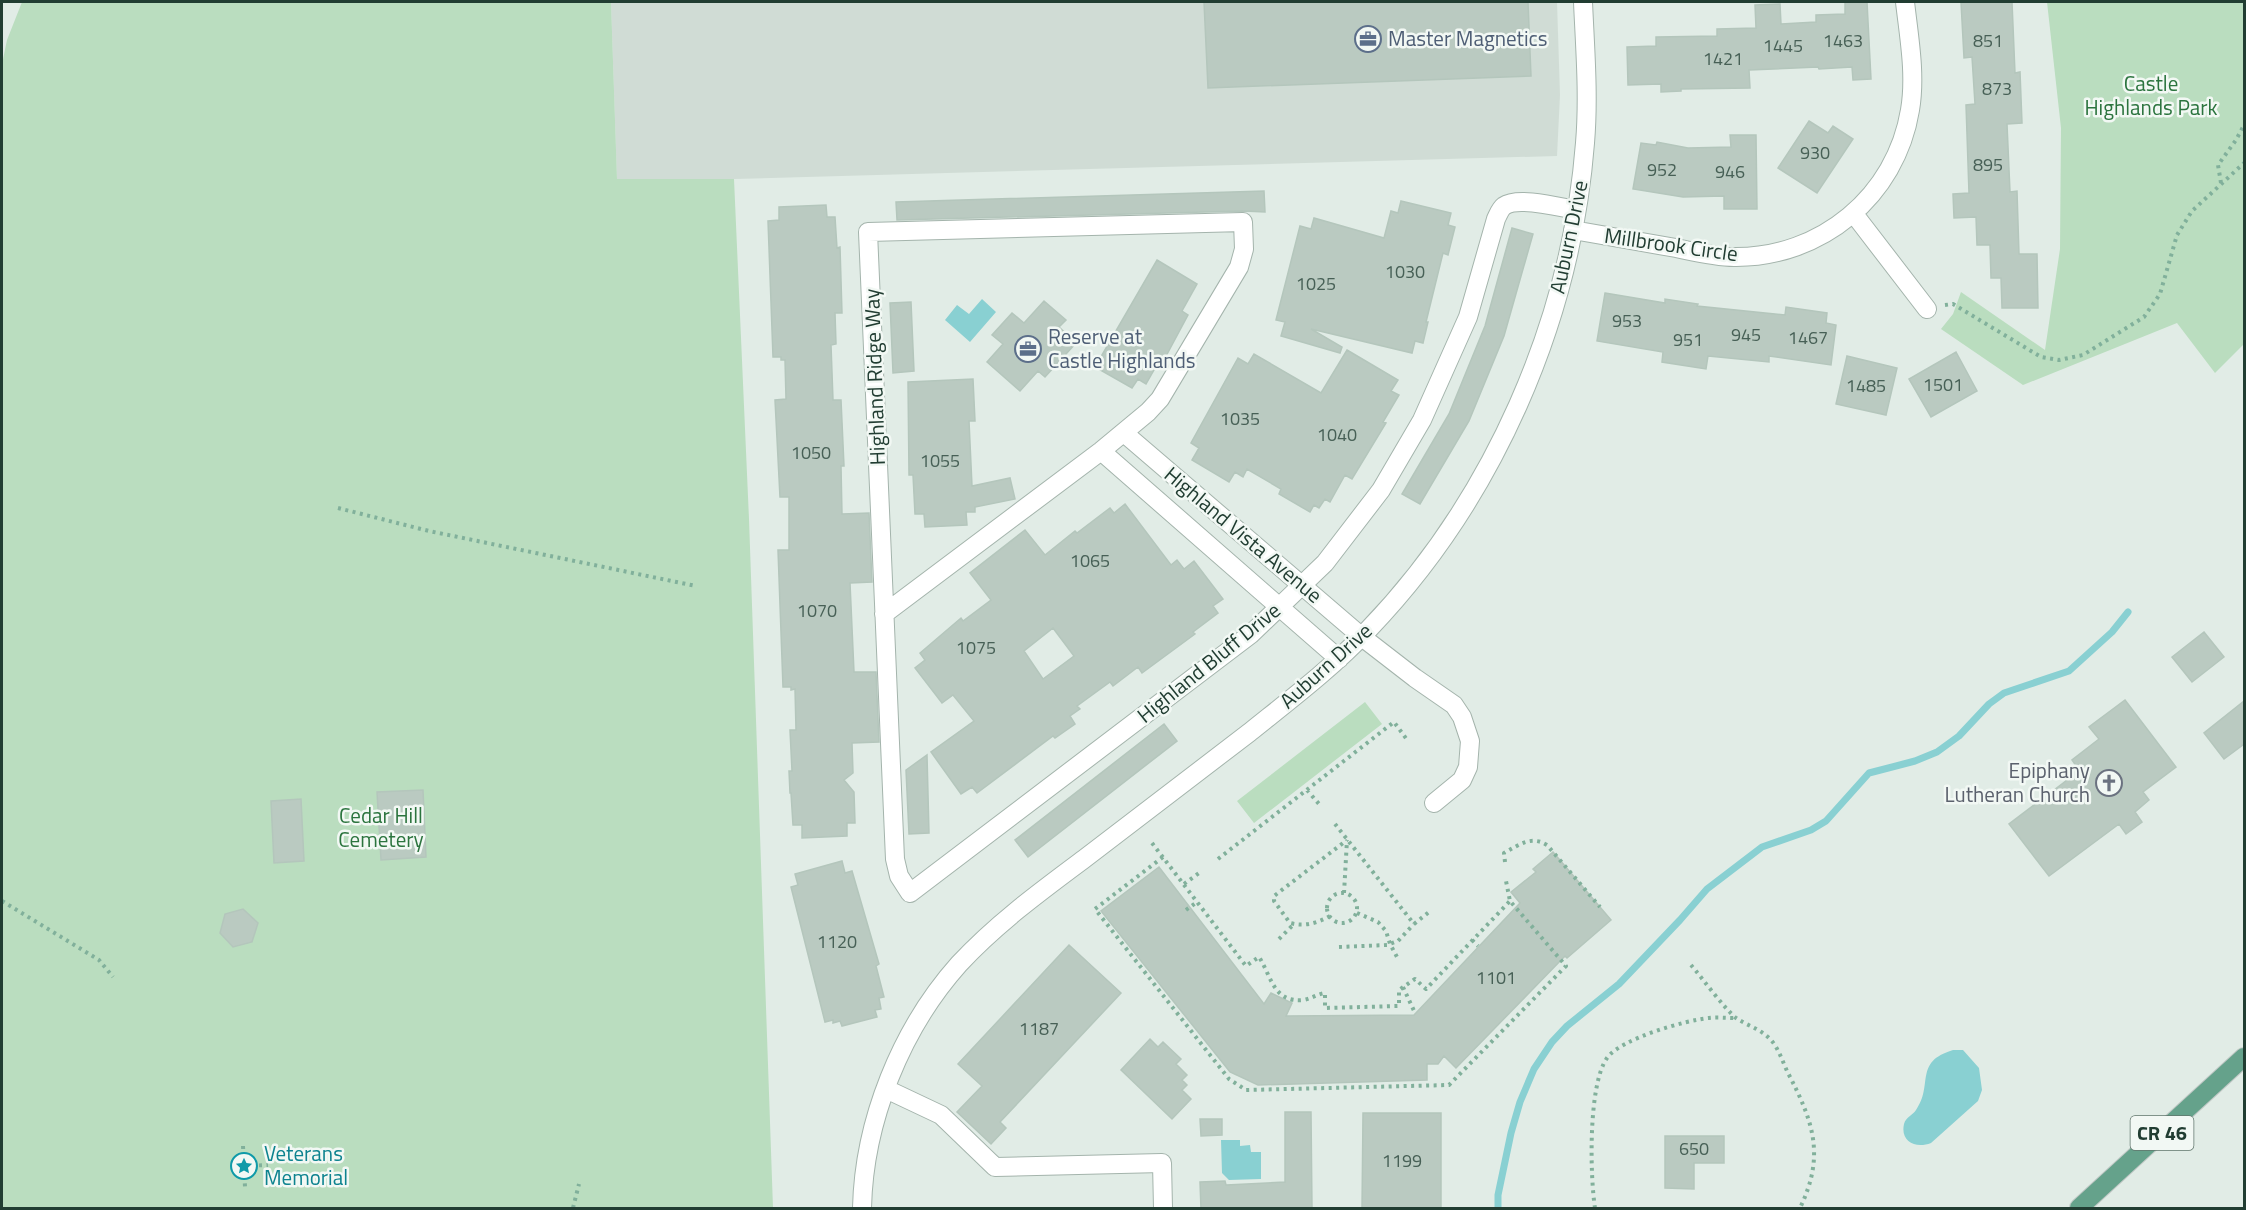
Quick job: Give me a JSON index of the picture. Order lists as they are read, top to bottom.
{
  "streets": {
    "main road": ["CR 46"],
    "street": [
      "Auburn Drive",
      "Millbrook Circle",
      "Highland Ridge Way",
      "Highland Vista Avenue",
      "Highland Bluff Drive"
    ]
  },
  "crossings": [
    ["Auburn Drive", "Millbrook Circle"],
    ["Auburn Drive", "Highland Vista Avenue"],
    ["Auburn Drive", "Highland Bluff Drive"],
    ["Highland Ridge Way", "Highland Vista Avenue"],
    ["Highland Ridge Way", "Highland Bluff Drive"],
    ["Highland Vista Avenue", "Highland Bluff Drive"]
  ],
  "parks": ["Castle Highlands Park", "Cedar Hill Cemetery"],
  "places": {
    "office": ["Master Magnetics", "Reserve at Castle Highlands"],
    "church": ["Epiphany Lutheran Church"],
    "place": ["Veterans Memorial"]
  },
  "house_numbers": [
    "1463",
    "851",
    "1445",
    "1421",
    "873",
    "930",
    "895",
    "952",
    "946",
    "1030",
    "1025",
    "953",
    "945",
    "1467",
    "951",
    "1501",
    "1485",
    "1035",
    "1040",
    "1050",
    "1055",
    "1065",
    "1070",
    "1075",
    "1120",
    "1101",
    "1187",
    "650",
    "1199"
  ]
}
